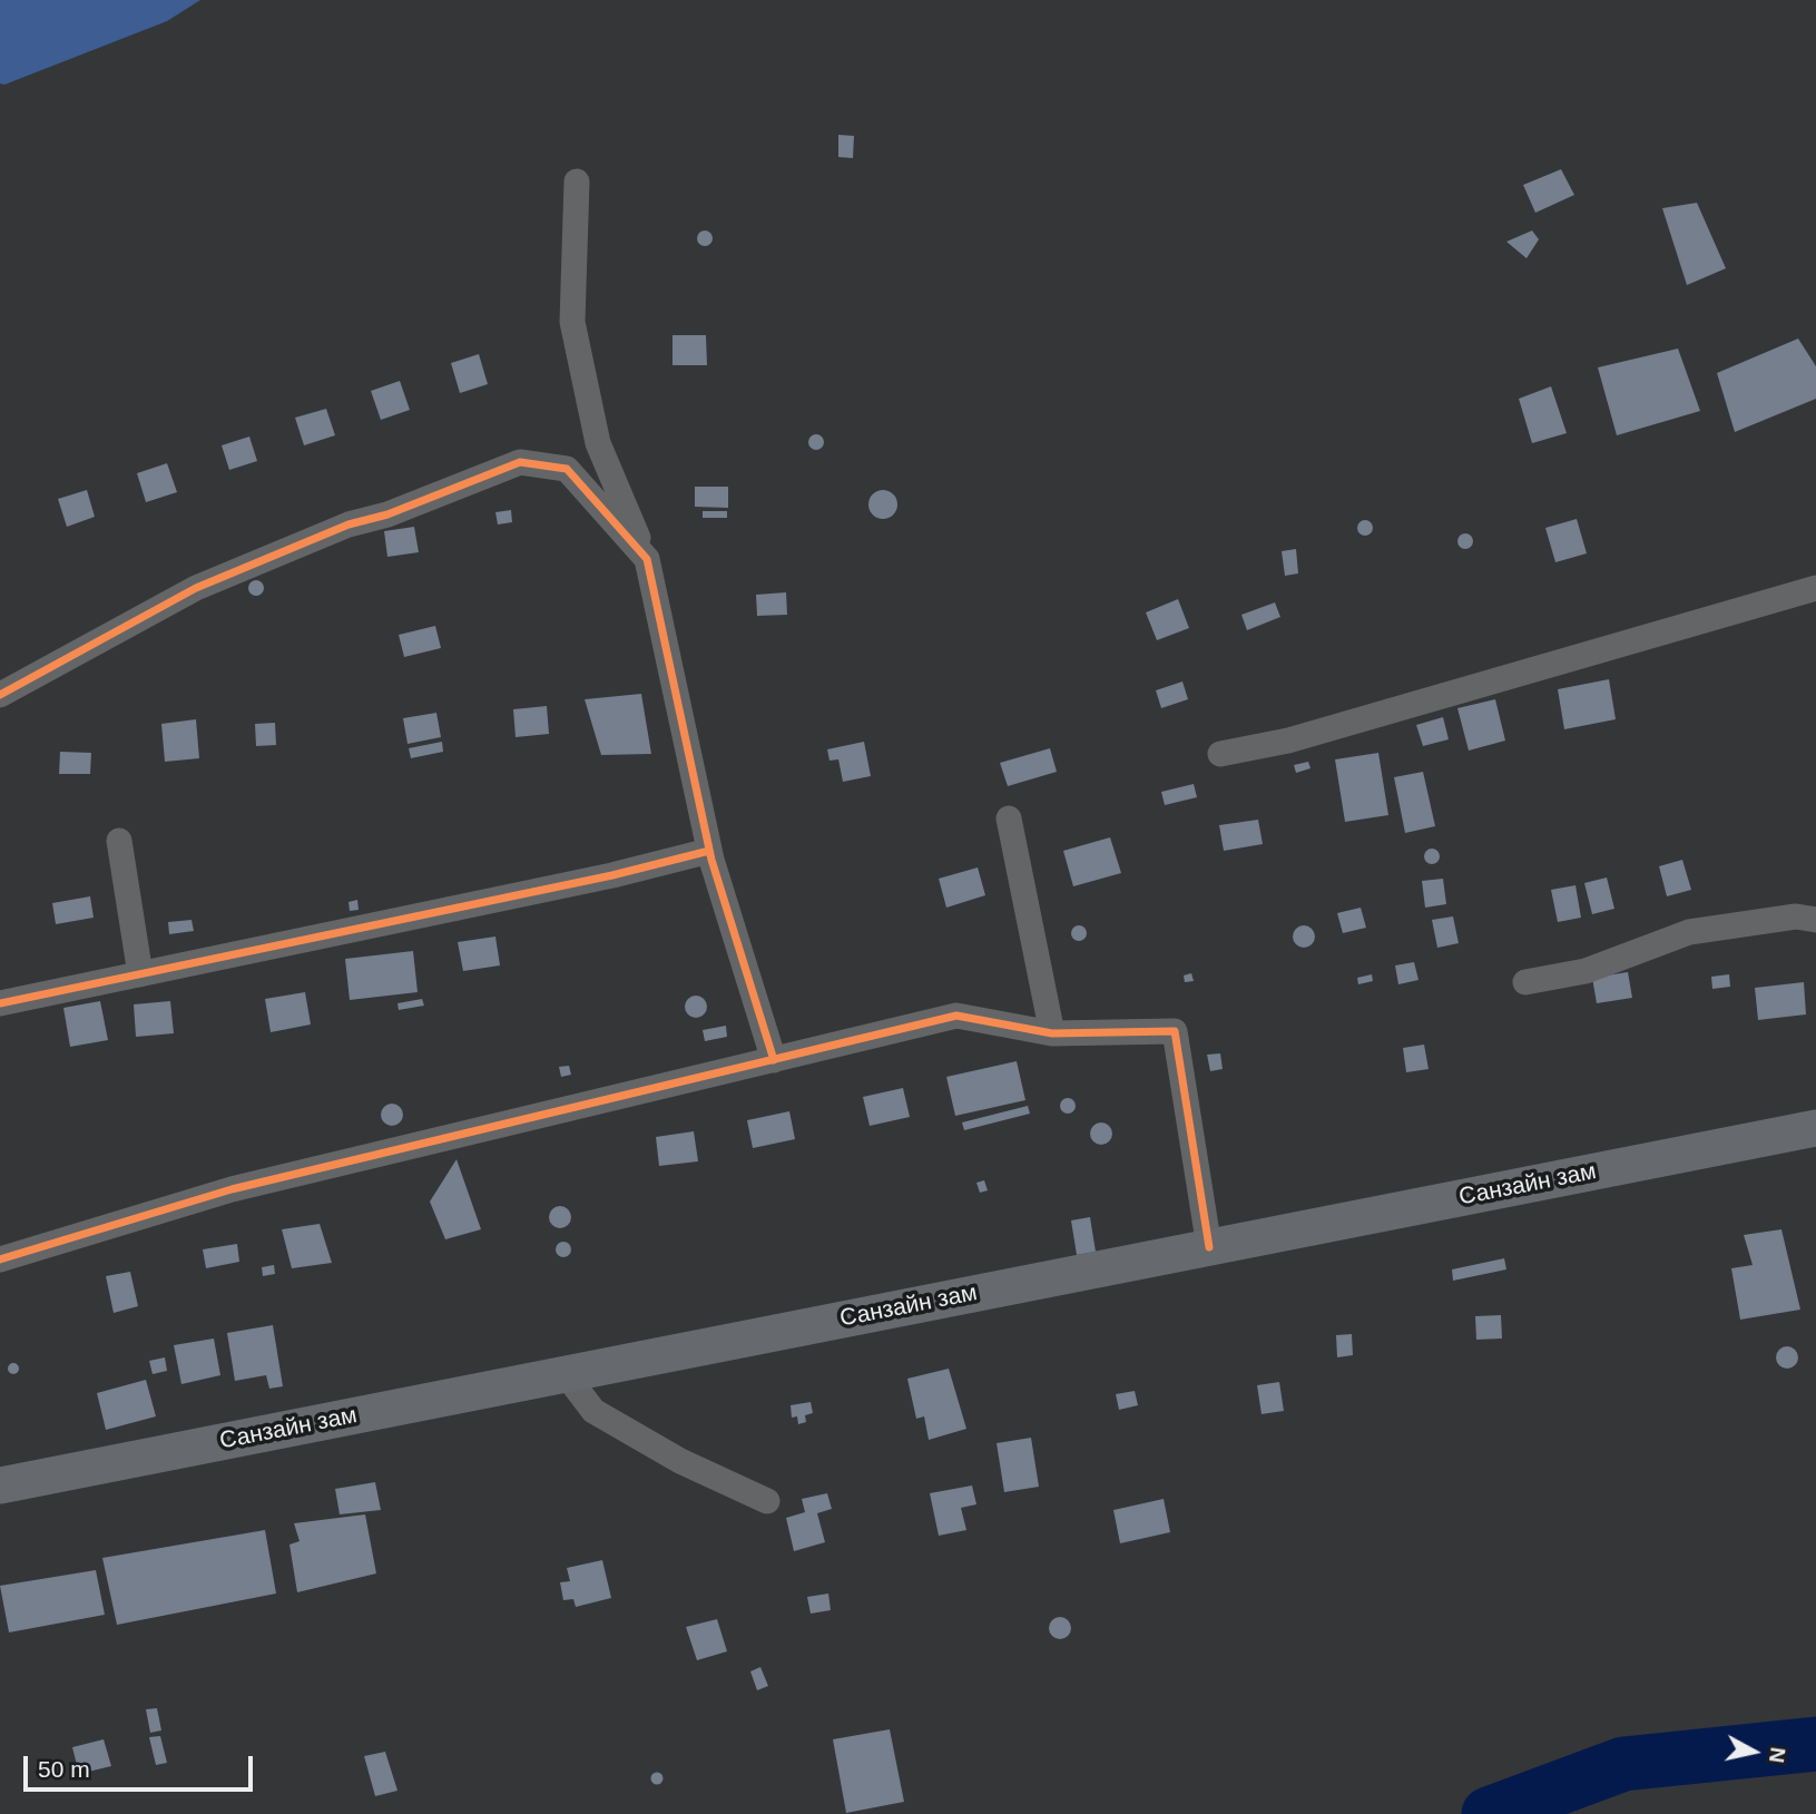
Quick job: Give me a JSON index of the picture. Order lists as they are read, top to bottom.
{
  "streets": {
    "main road": ["Санзайн зам"]
  },
  "scale_bar": "50 m",
  "north": "right"
}
